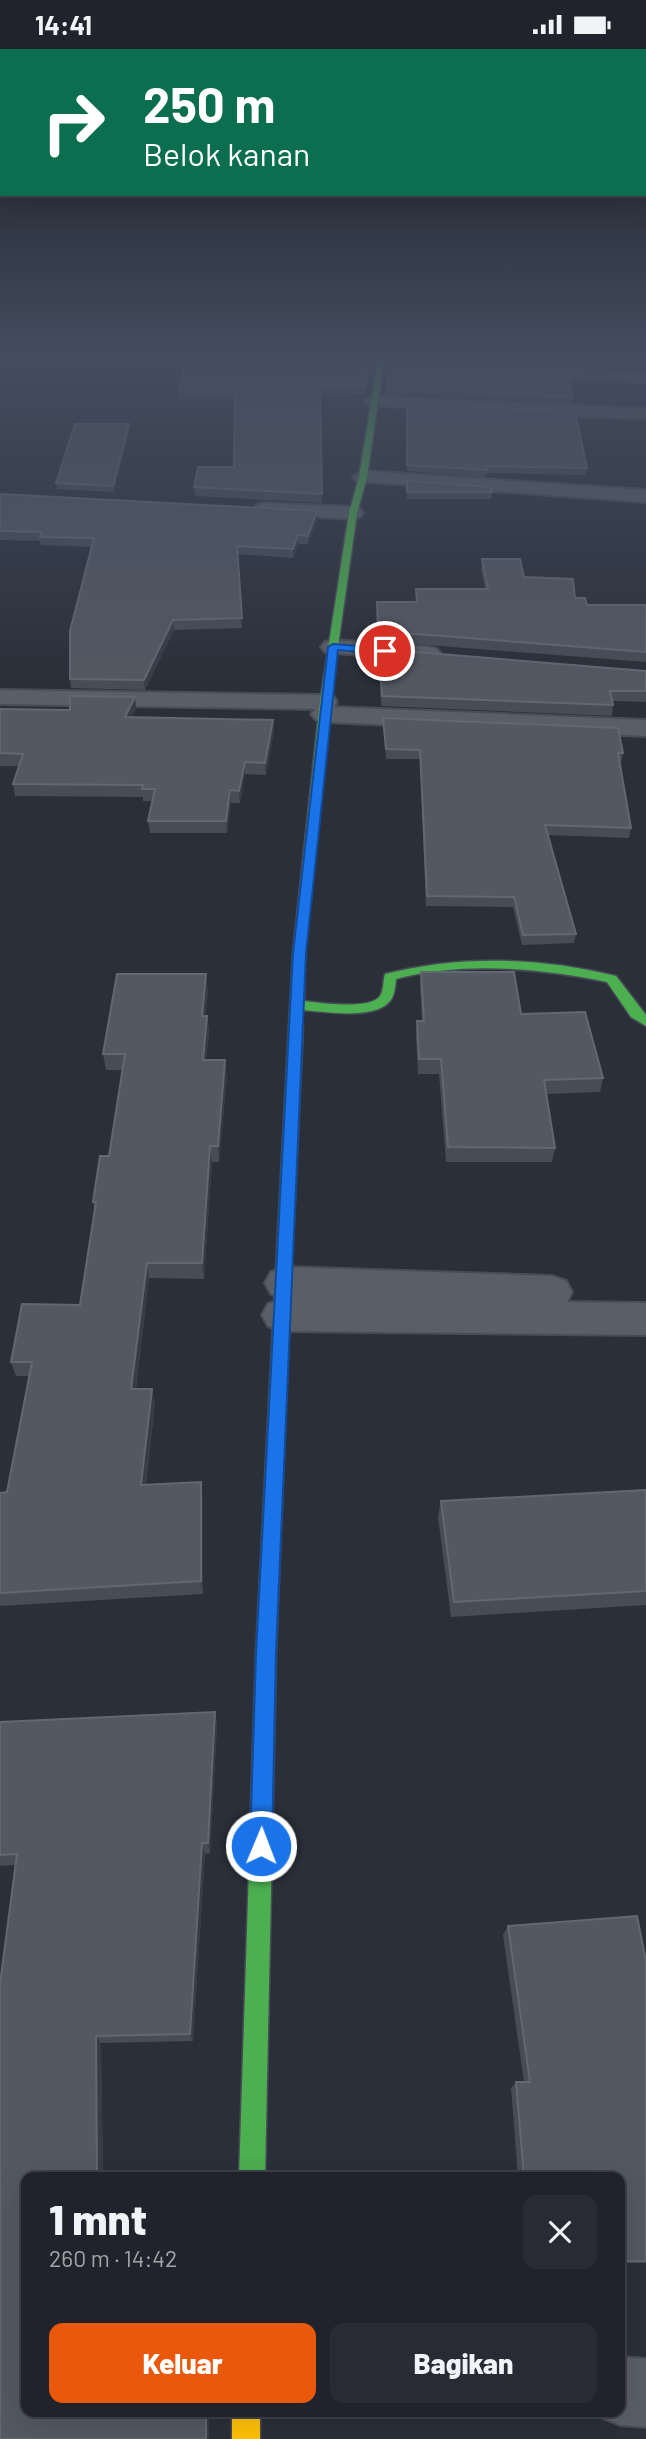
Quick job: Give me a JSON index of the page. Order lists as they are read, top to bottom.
{
  "page": {
    "status": "14:41",
    "turn": ["250 m", "Belok kanan"],
    "heading": ["1 mnt", "260 m · 14:42"],
    "buttons": ["Keluar", "Bagikan"]
  }
}
